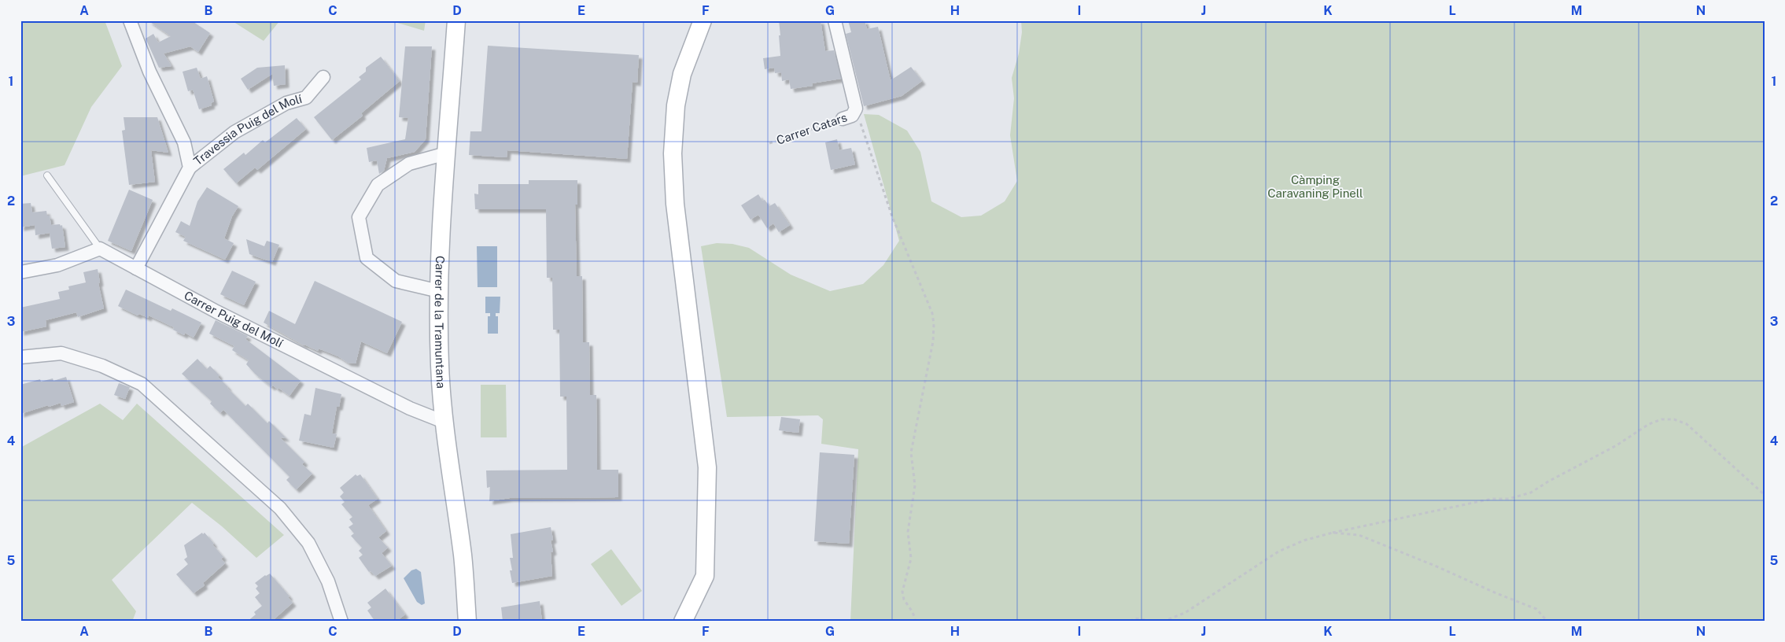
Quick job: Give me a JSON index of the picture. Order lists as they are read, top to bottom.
{
  "streets": {
    "main road": ["Carrer de la Tramuntana"],
    "street": ["Carrer Catars", "Travessia Puig del Molí", "Carrer Puig del Molí"]
  },
  "crossings": [
    ["Travessia Puig del Molí", "Carrer Puig del Molí"],
    ["Carrer Puig del Molí", "Carrer de la Tramuntana"]
  ],
  "parks": ["Càmping Caravaning Pinell"],
  "grid": {
    "columns": [
      "A",
      "B",
      "C",
      "D",
      "E",
      "F",
      "G",
      "H",
      "I",
      "J",
      "K",
      "L",
      "M",
      "N"
    ],
    "rows": [
      "1",
      "2",
      "3",
      "4",
      "5"
    ]
  }
}
